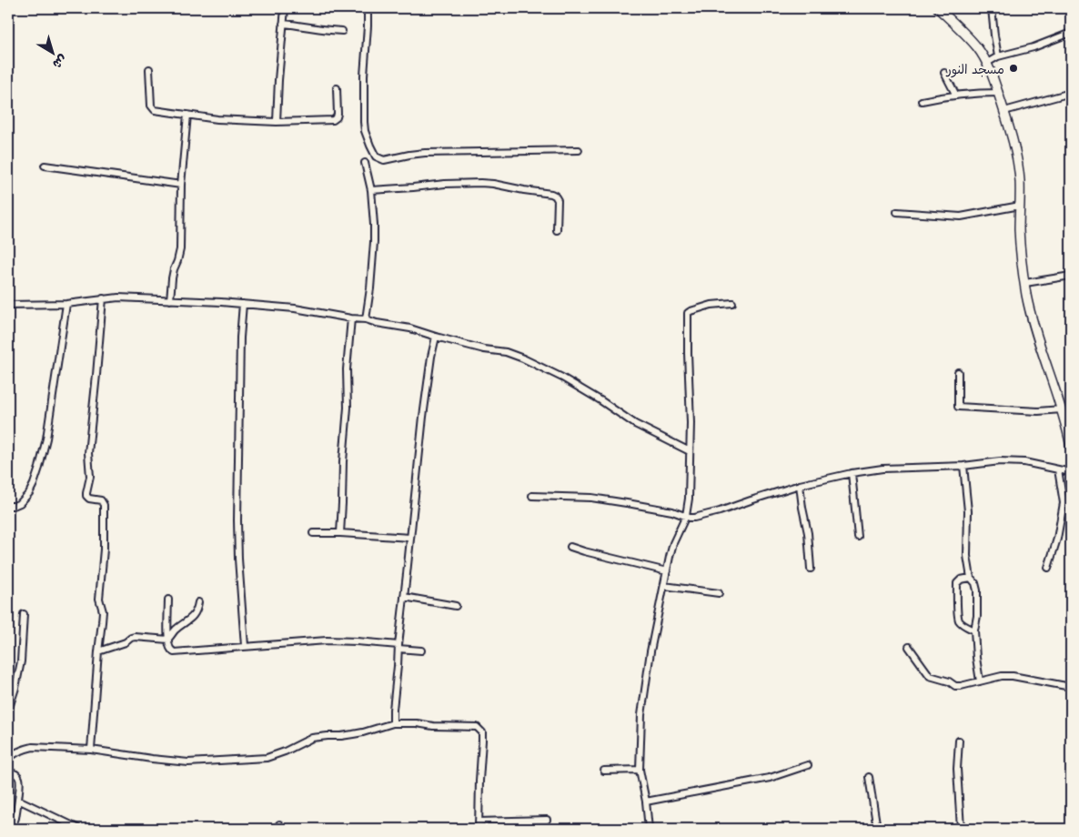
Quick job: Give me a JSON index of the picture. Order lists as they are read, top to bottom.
{
  "places": ["مسجد النور"],
  "north": "bottom right"
}
